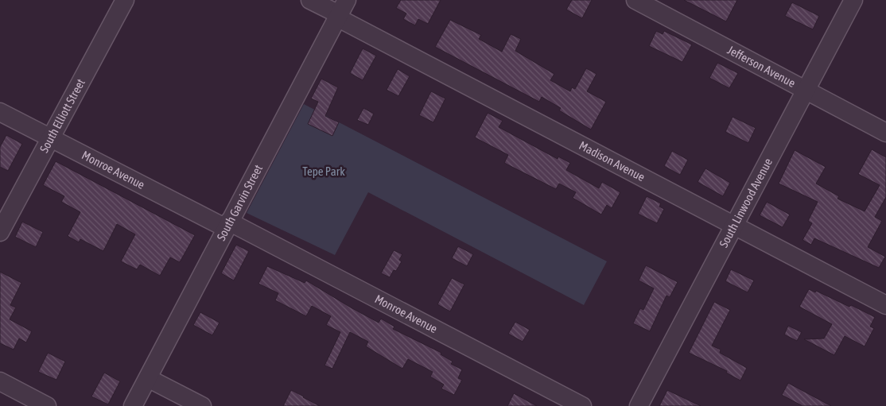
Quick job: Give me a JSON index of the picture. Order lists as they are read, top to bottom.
{
  "streets": {
    "street": [
      "Jefferson Avenue",
      "South Elliott Street",
      "Madison Avenue",
      "Monroe Avenue",
      "South Garvin Street",
      "South Linwood Avenue"
    ]
  },
  "crossings": [
    ["Jefferson Avenue", "South Linwood Avenue"],
    ["South Elliott Street", "Monroe Avenue"],
    ["Madison Avenue", "South Garvin Street"],
    ["Madison Avenue", "South Linwood Avenue"],
    ["Monroe Avenue", "South Garvin Street"]
  ],
  "parks": ["Tepe Park"]
}
